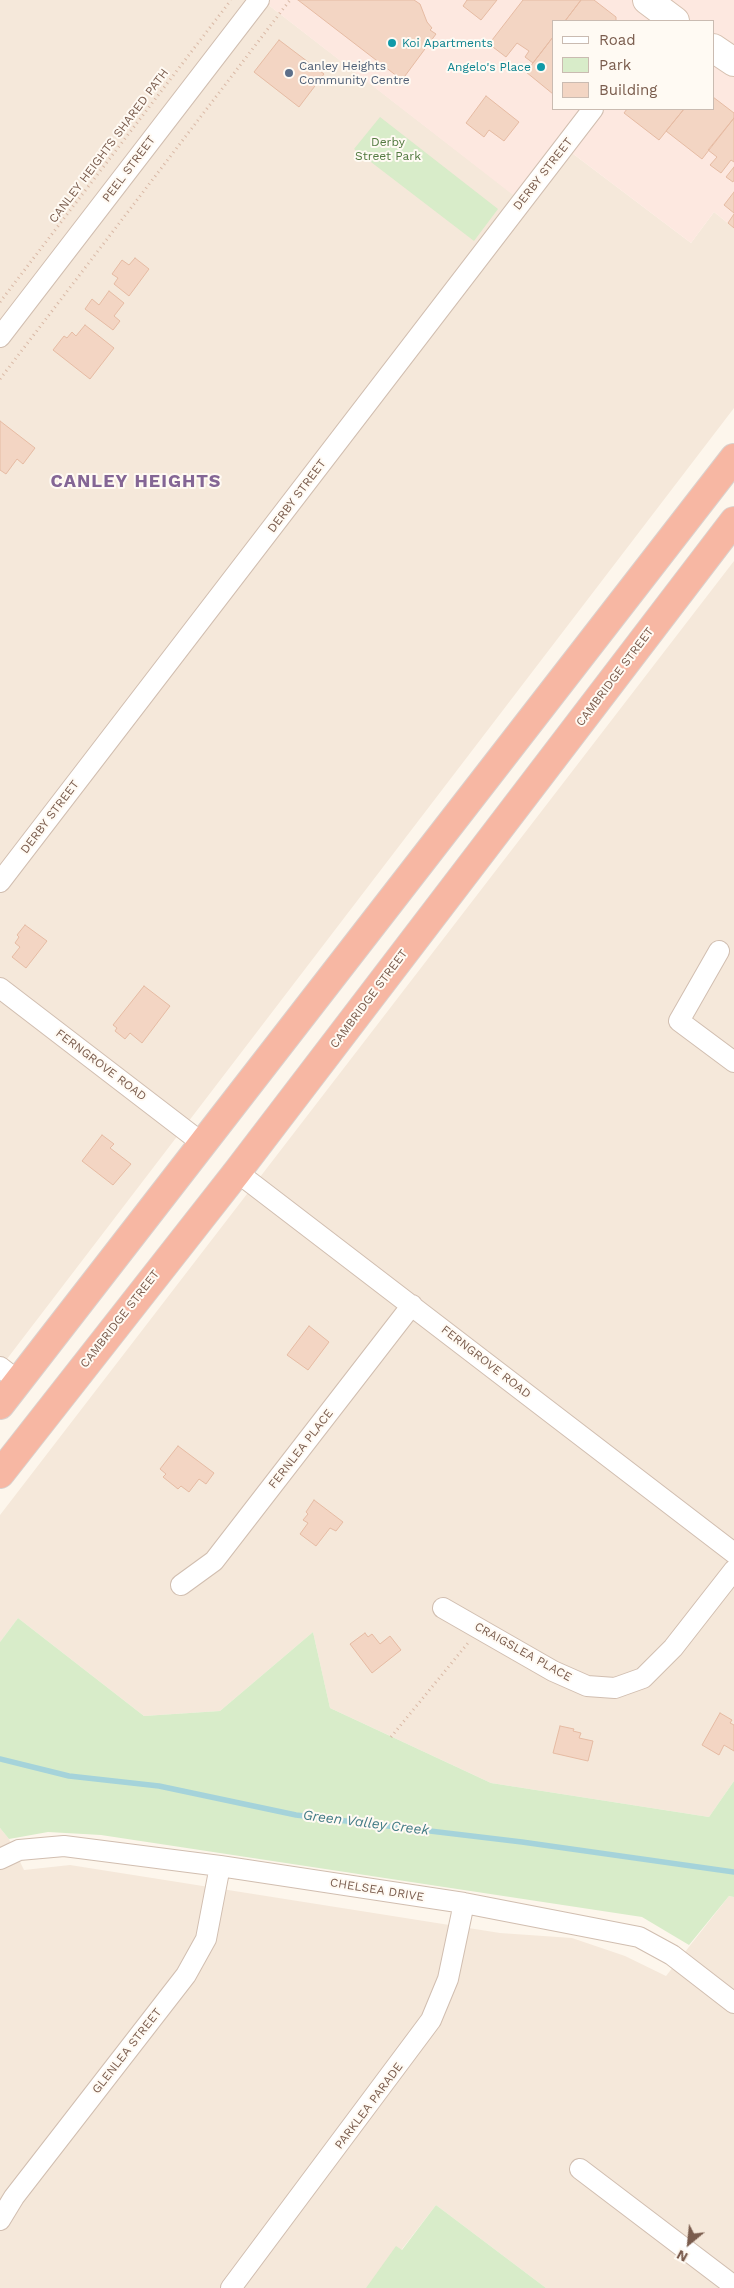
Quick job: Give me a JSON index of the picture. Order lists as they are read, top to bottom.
{
  "streets": {
    "highway": ["CAMBRIDGE STREET"],
    "street": [
      "PEEL STREET",
      "DERBY STREET",
      "FERNGROVE ROAD",
      "FERNLEA PLACE",
      "CRAIGSLEA PLACE",
      "CHELSEA DRIVE",
      "GLENLEA STREET",
      "PARKLEA PARADE"
    ],
    "path": ["CANLEY HEIGHTS SHARED PATH"]
  },
  "crossings": [
    ["CAMBRIDGE STREET", "FERNGROVE ROAD"],
    ["FERNGROVE ROAD", "FERNLEA PLACE"],
    ["CHELSEA DRIVE", "GLENLEA STREET"],
    ["CHELSEA DRIVE", "PARKLEA PARADE"]
  ],
  "districts": ["CANLEY HEIGHTS"],
  "water": ["Green Valley Creek"],
  "parks": ["Derby Street Park"],
  "places": ["Koi Apartments", "Angelo's Place", "Canley Heights Community Centre"],
  "legend": ["Road", "Park", "Building"],
  "north": "bottom left"
}
